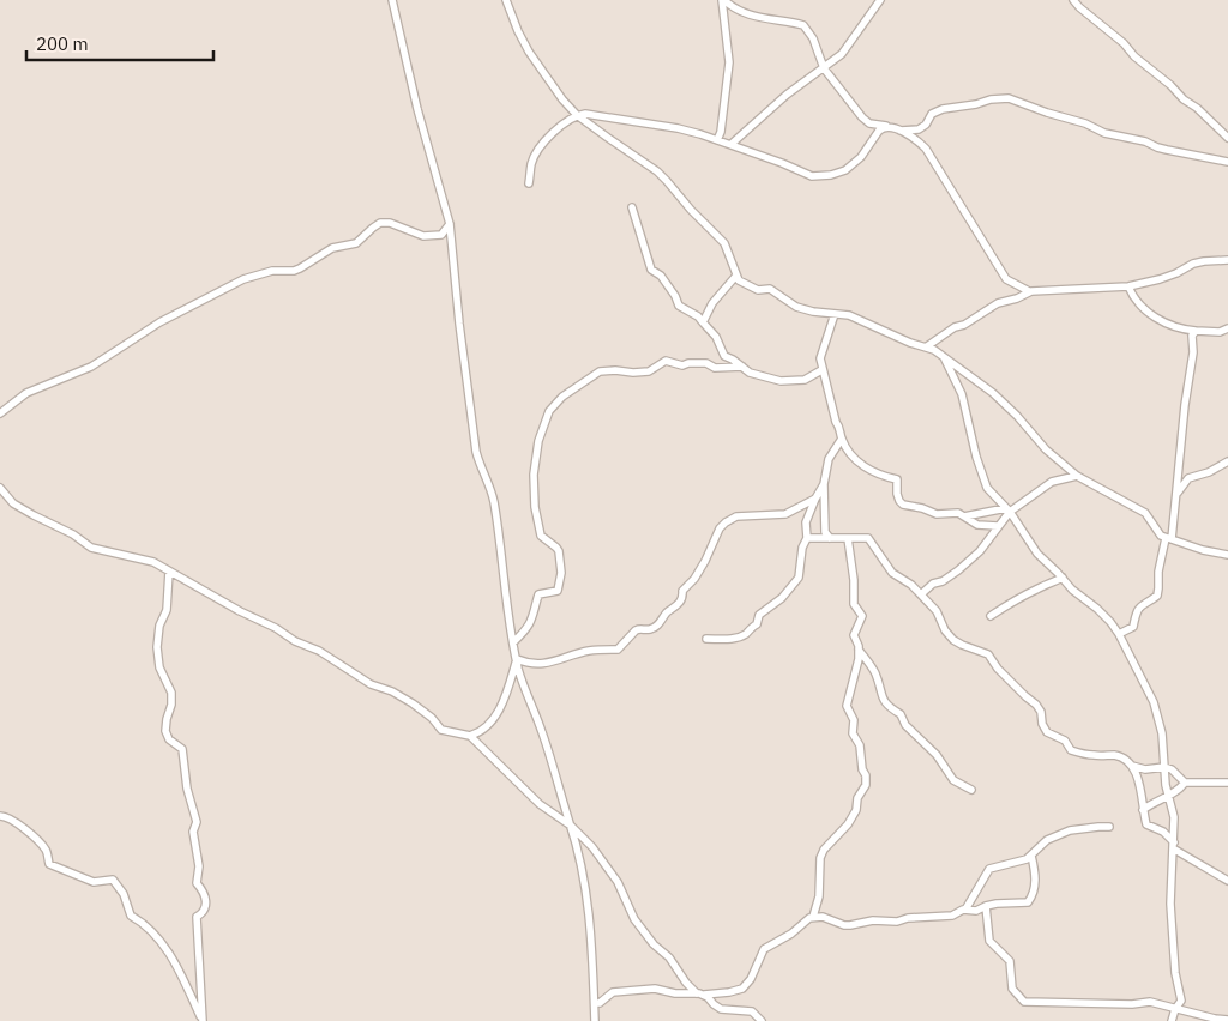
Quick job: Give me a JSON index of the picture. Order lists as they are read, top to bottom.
{
  "scale_bar": "200 m"
}
